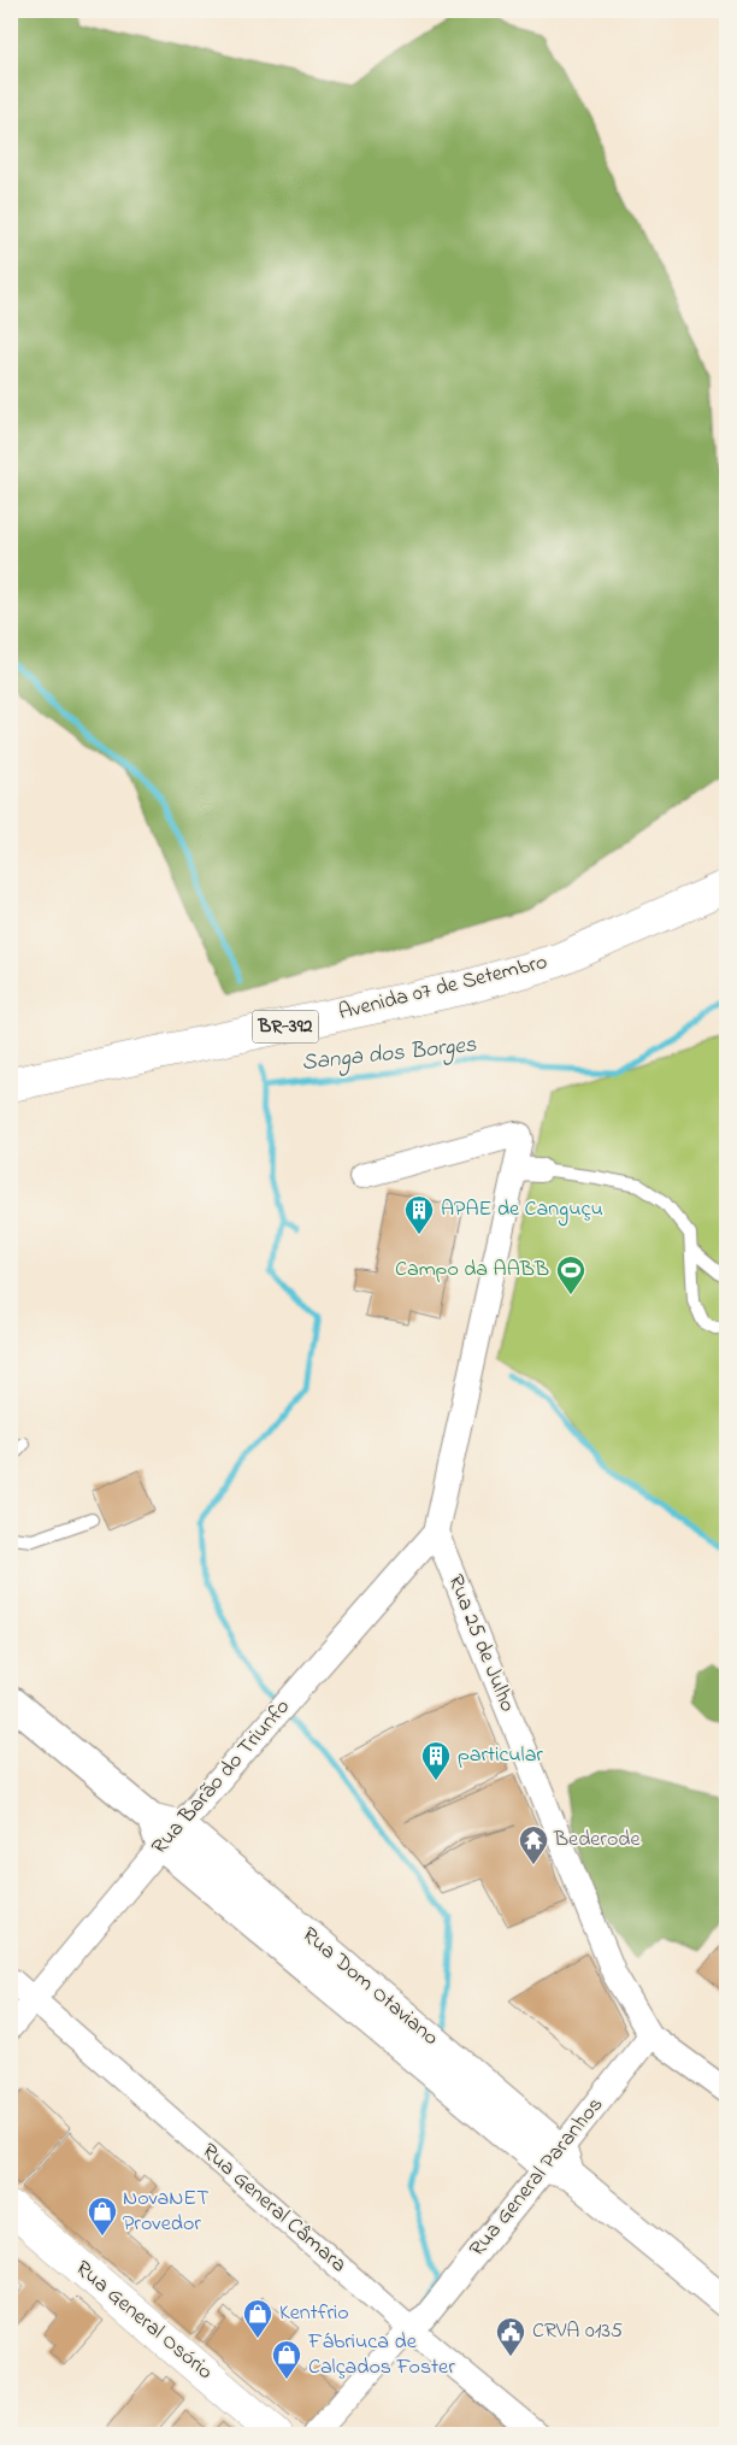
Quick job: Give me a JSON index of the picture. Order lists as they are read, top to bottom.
{
  "streets": {
    "main road": ["Avenida 07 de Setembro", "BR-392", "Rua General Osório"],
    "street": [
      "Rua 25 de Julho",
      "Rua Barão do Triunfo",
      "Rua Dom Otaviano",
      "Rua General Paranhos",
      "Rua General Câmara"
    ]
  },
  "crossings": [
    ["Rua 25 de Julho", "Rua Barão do Triunfo"],
    ["Rua 25 de Julho", "Rua General Paranhos"],
    ["Rua Barão do Triunfo", "Rua Dom Otaviano"],
    ["Rua Barão do Triunfo", "Rua General Câmara"],
    ["Rua Dom Otaviano", "Rua General Paranhos"],
    ["Rua General Paranhos", "Rua General Câmara"]
  ],
  "water": ["Sanga dos Borges"],
  "places": {
    "building": ["APAE de Canguçu", "particular"],
    "sports": ["Campo da AABB"],
    "temple": ["Bederode"],
    "shop": ["NovaNET Provedor", "Kentfrio", "Fábriuca de Calçados Foster"],
    "public building": ["CRVA 0135"]
  }
}
